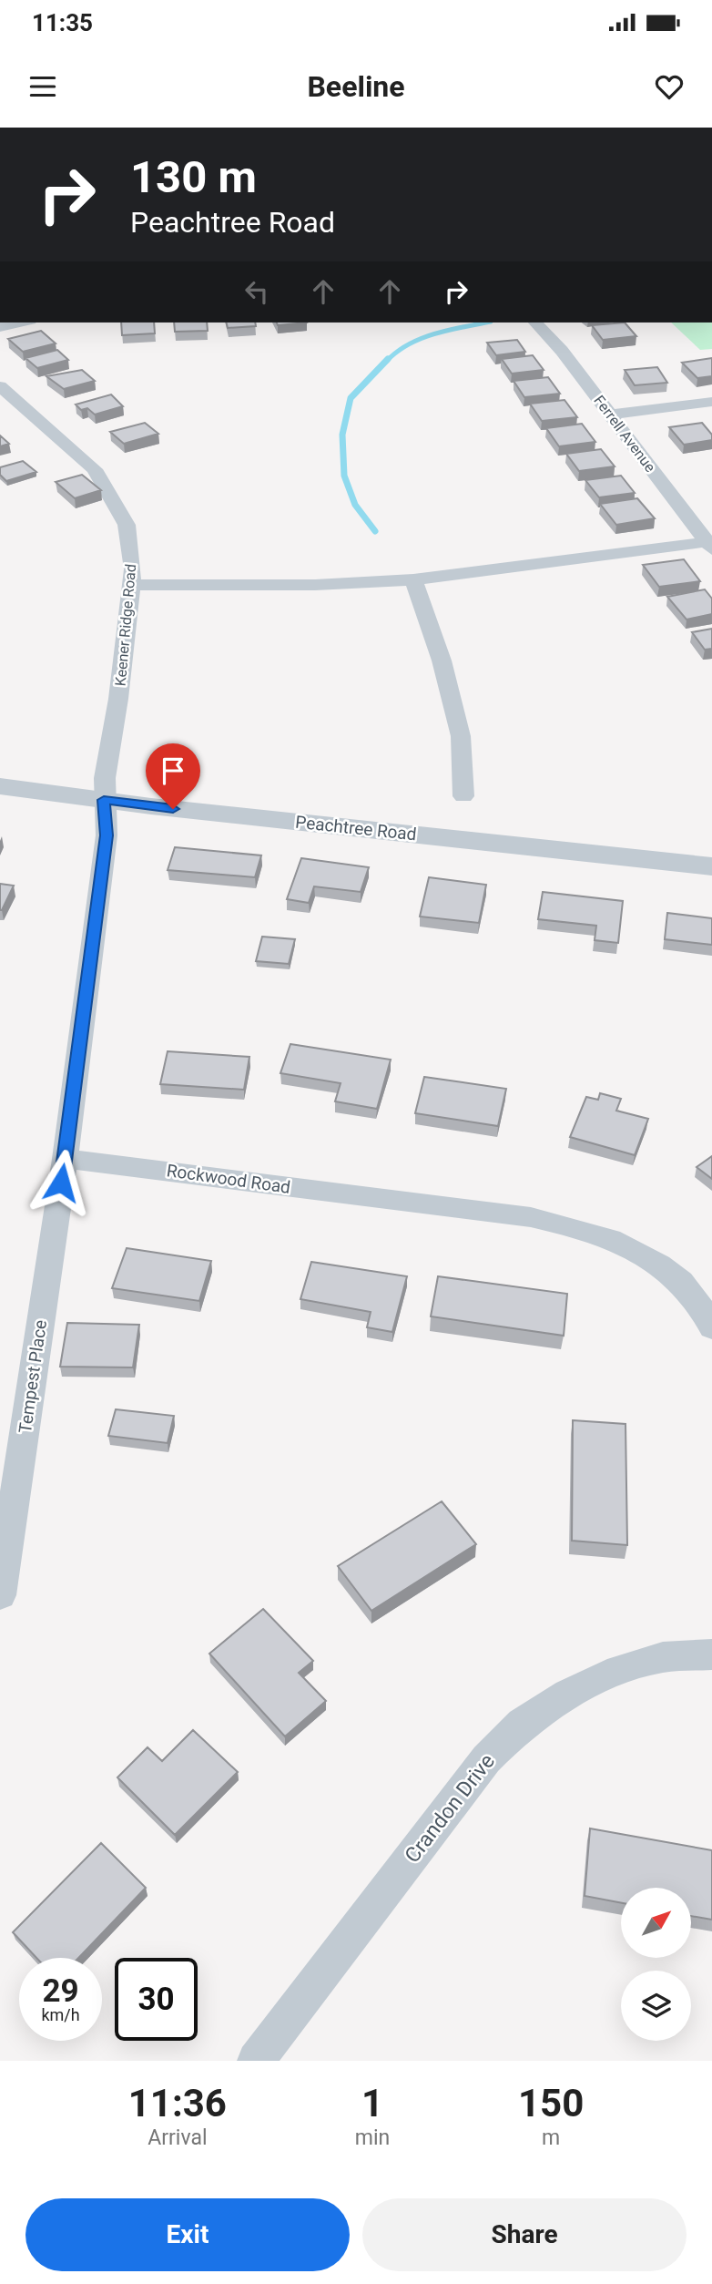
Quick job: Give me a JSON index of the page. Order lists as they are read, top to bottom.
{
  "streets": {
    "street": [
      "Ferrell Avenue",
      "Keener Ridge Road",
      "Peachtree Road",
      "Rockwood Road",
      "Tempest Place",
      "Crandon Drive"
    ]
  },
  "crossings": [
    ["Keener Ridge Road", "Peachtree Road"],
    ["Rockwood Road", "Tempest Place"]
  ],
  "north": "top right",
  "page": {
    "status": "11:35",
    "header": "Beeline",
    "turn": ["130 m", "Peachtree Road"],
    "speed": "29 km/h",
    "limit": "30",
    "eta": [
      "11:36",
      "Arrival",
      "1",
      "min",
      "150",
      "m"
    ],
    "buttons": ["Exit", "Share"]
  }
}
